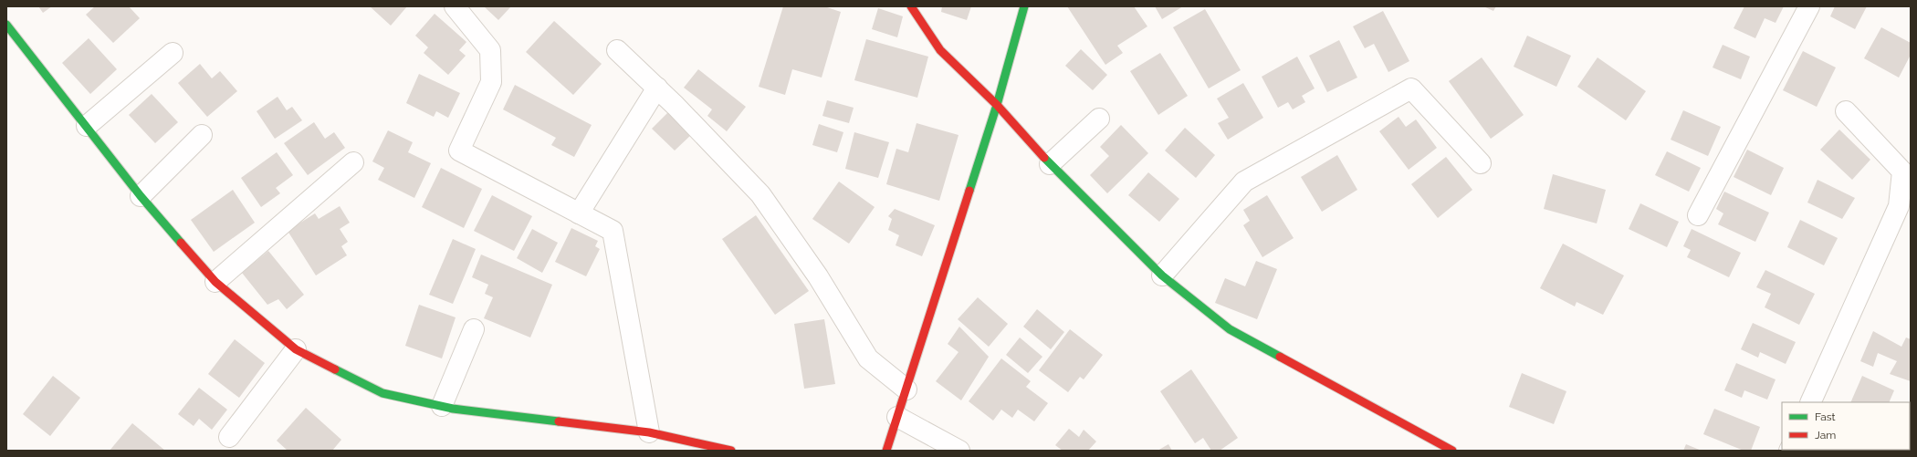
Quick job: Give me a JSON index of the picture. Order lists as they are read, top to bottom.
{
  "legend": ["Fast", "Jam"]
}
